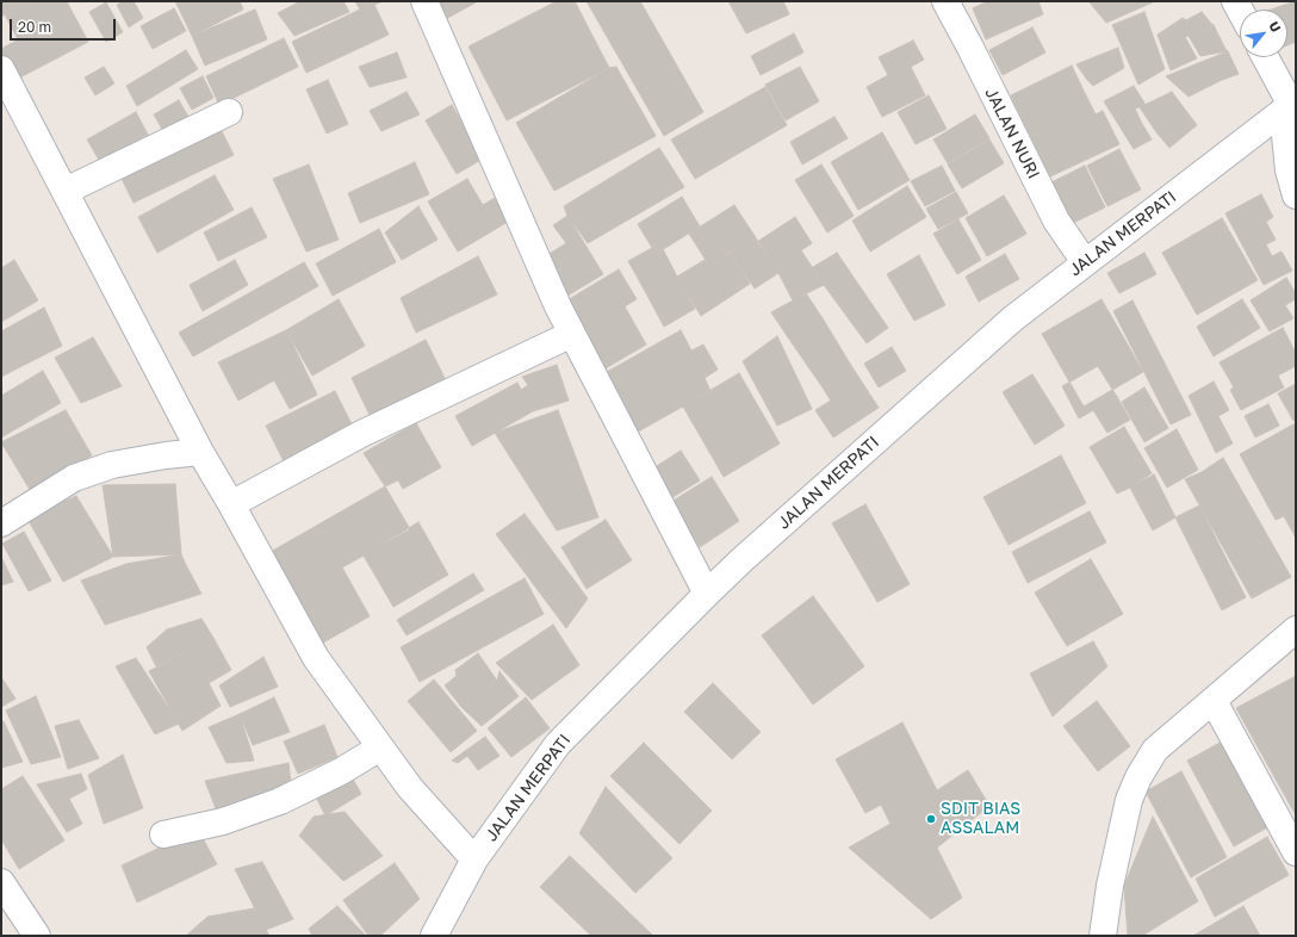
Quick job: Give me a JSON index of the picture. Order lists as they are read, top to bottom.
{
  "streets": {
    "street": ["JALAN NURI", "JALAN MERPATI"]
  },
  "crossings": [
    ["JALAN NURI", "JALAN MERPATI"]
  ],
  "places": ["SDIT BIAS ASSALAM"],
  "scale_bar": "20 m",
  "north": "top right"
}
